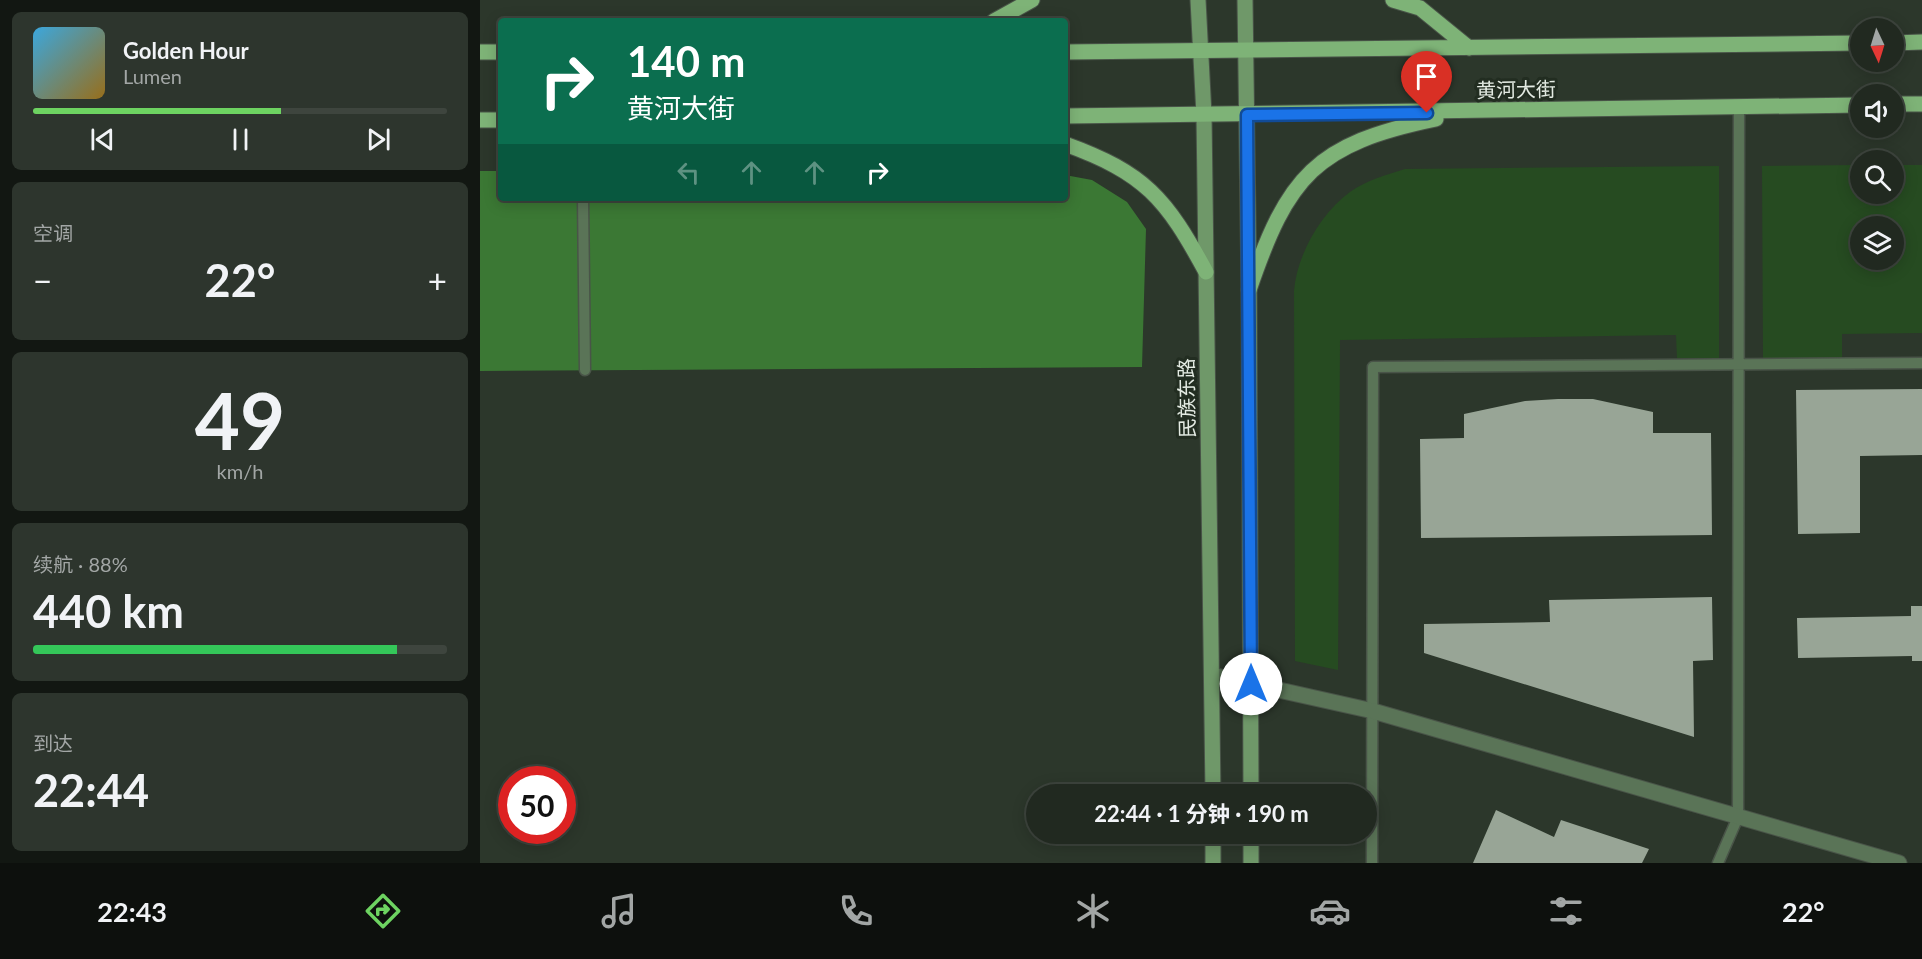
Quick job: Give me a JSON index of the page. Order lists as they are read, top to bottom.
{
  "streets": {
    "main road": ["黄河大街", "民族东路"]
  },
  "crossings": [
    ["黄河大街", "民族东路"]
  ],
  "north": "bottom",
  "page": {
    "turn": ["140 m", "黄河大街"],
    "song": ["Golden Hour", "Lumen"],
    "tile": [
      "空调",
      ["49", "km/h"],
      ["续航 · 88%", "440 km"],
      ["到达", "22:44"]
    ],
    "heat": ["−", "22°", "+"],
    "limit": "50",
    "trip": "22:44 · 1 分钟 · 190 m",
    "tabs": ["22:43", "22°"]
  }
}
